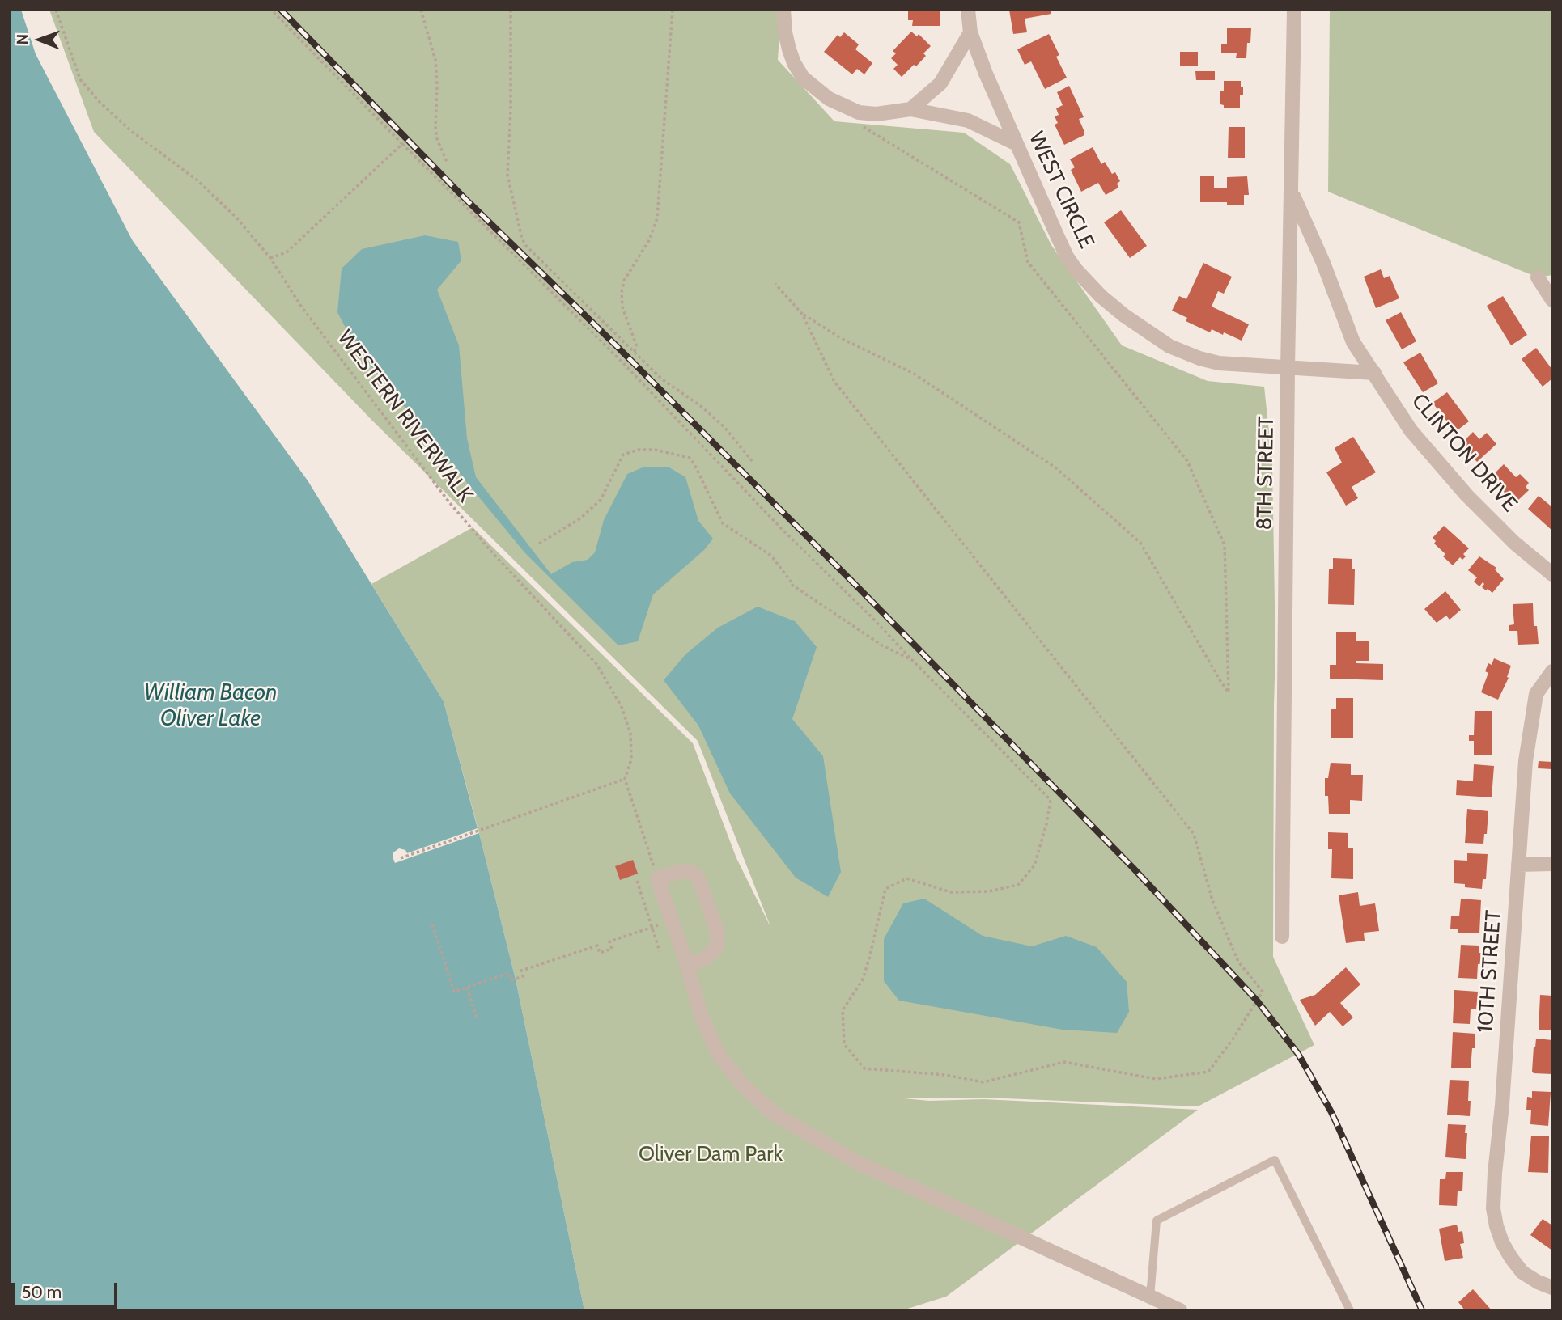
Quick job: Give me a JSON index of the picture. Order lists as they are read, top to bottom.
{
  "streets": {
    "street": [
      "WEST CIRCLE",
      "CLINTON DRIVE",
      "8TH STREET",
      "10TH STREET"
    ],
    "path": ["WESTERN RIVERWALK"]
  },
  "crossings": [
    ["WEST CIRCLE", "CLINTON DRIVE"],
    ["WEST CIRCLE", "8TH STREET"],
    ["CLINTON DRIVE", "8TH STREET"]
  ],
  "water": ["William Bacon Oliver Lake"],
  "parks": ["Oliver Dam Park"],
  "scale_bar": "50 m",
  "north": "left"
}
